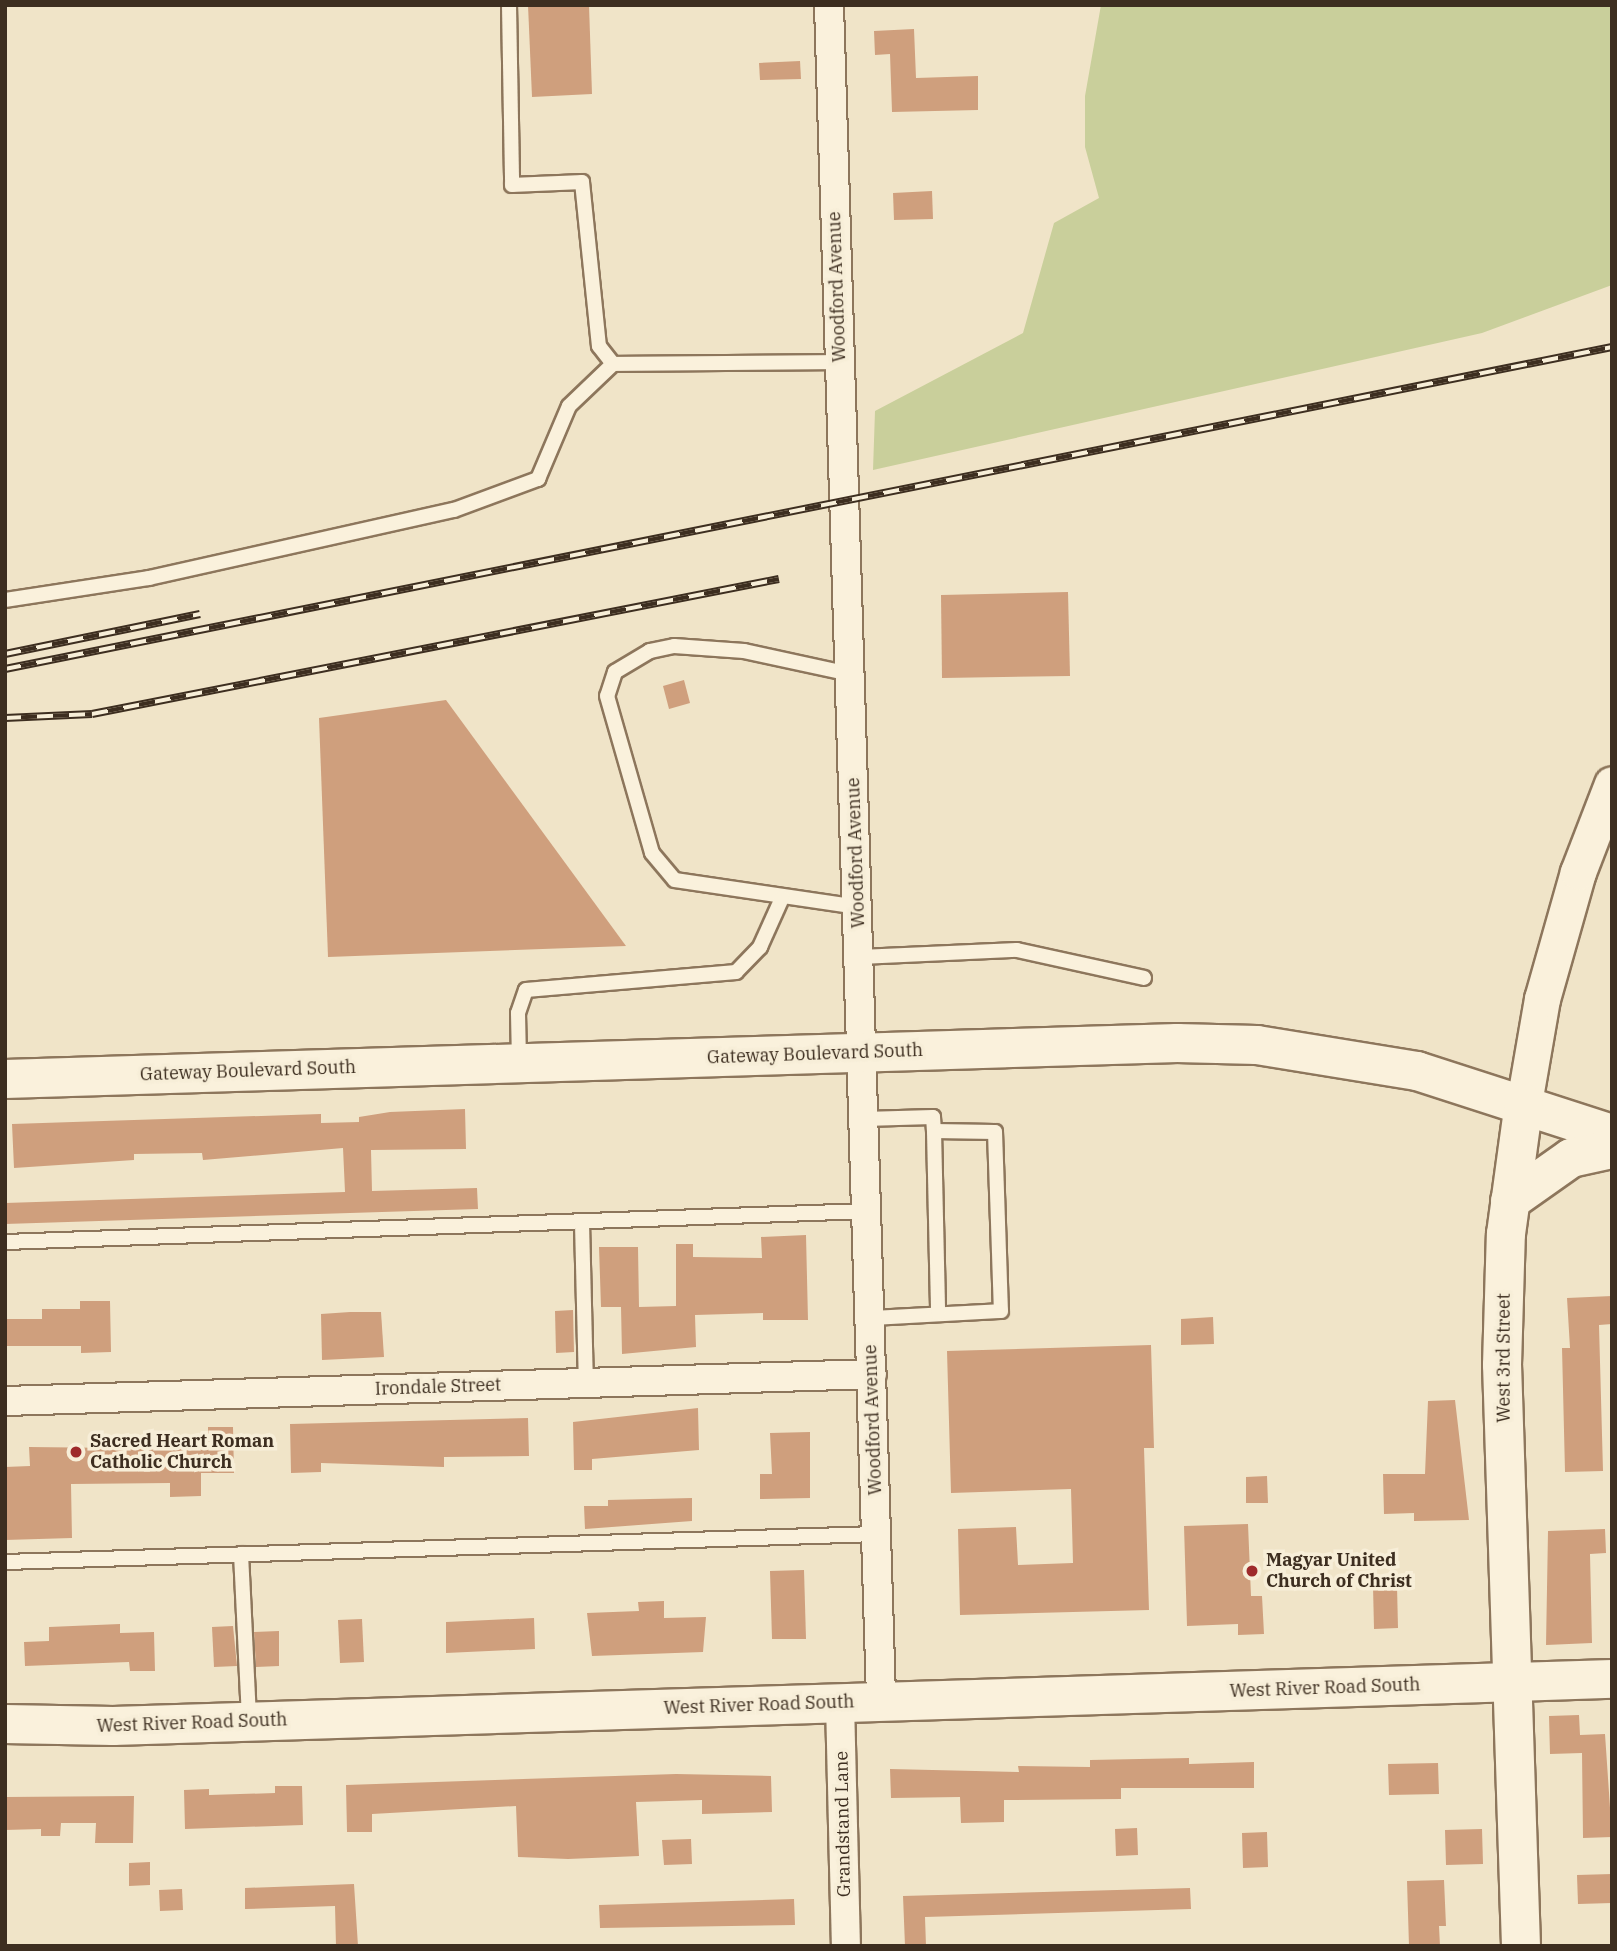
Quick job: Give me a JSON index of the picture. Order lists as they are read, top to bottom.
{
  "streets": {
    "main road": ["Gateway Boulevard South", "West 3rd Street", "West River Road South"],
    "street": ["Woodford Avenue", "Irondale Street", "Grandstand Lane"]
  },
  "crossings": [
    ["Woodford Avenue", "Gateway Boulevard South"],
    ["Woodford Avenue", "Irondale Street"],
    ["Woodford Avenue", "West River Road South"],
    ["Gateway Boulevard South", "West 3rd Street"],
    ["West 3rd Street", "West River Road South"],
    ["West River Road South", "Grandstand Lane"]
  ],
  "places": ["Sacred Heart Roman Catholic Church", "Magyar United Church of Christ"]
}
